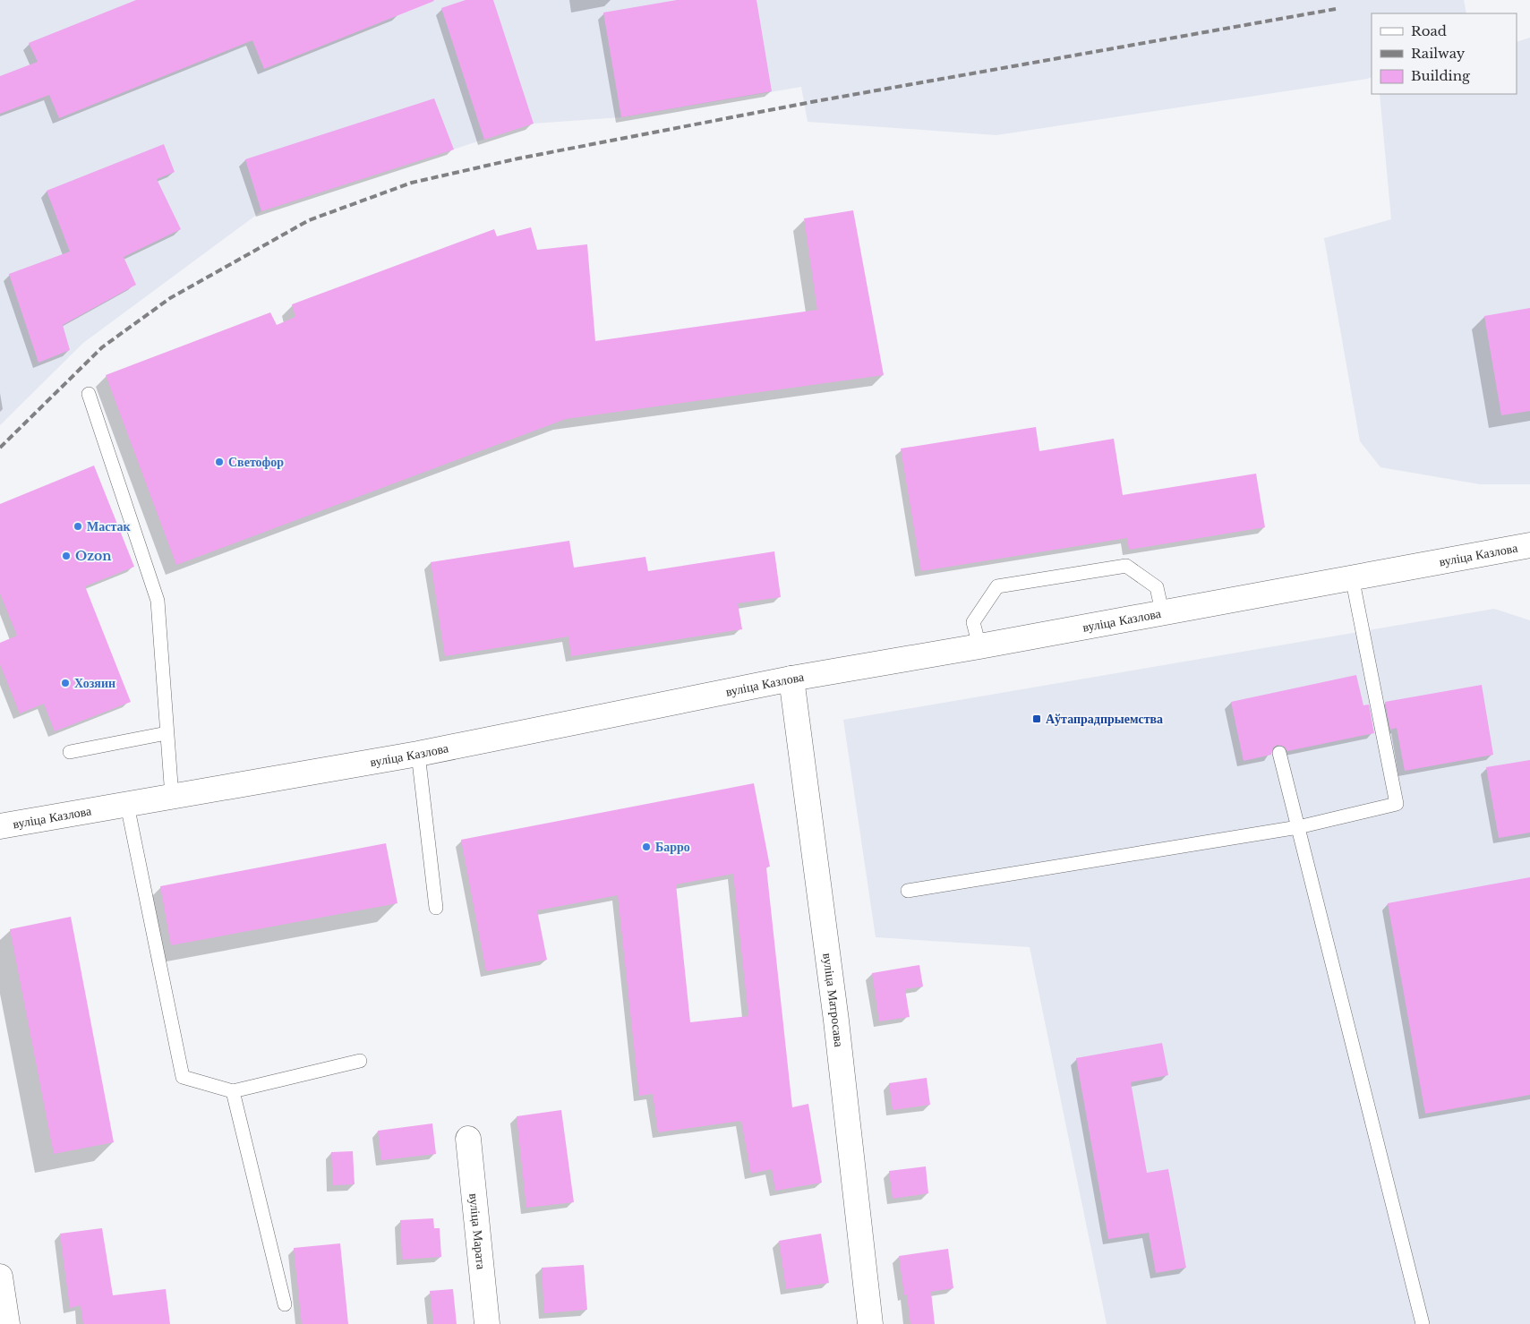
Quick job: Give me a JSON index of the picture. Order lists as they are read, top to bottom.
{
  "streets": {
    "main road": ["вуліца Казлова", "вуліца Матросава", "вуліца Марата"]
  },
  "crossings": [
    ["вуліца Казлова", "вуліца Матросава"]
  ],
  "places": {
    "other": [
      "Светофор",
      "Мастак",
      "Ozon",
      "Хозяин",
      "Барро"
    ],
    "transit": ["Аўтапрадпрыемства"]
  },
  "legend": ["Road", "Railway", "Building"]
}
